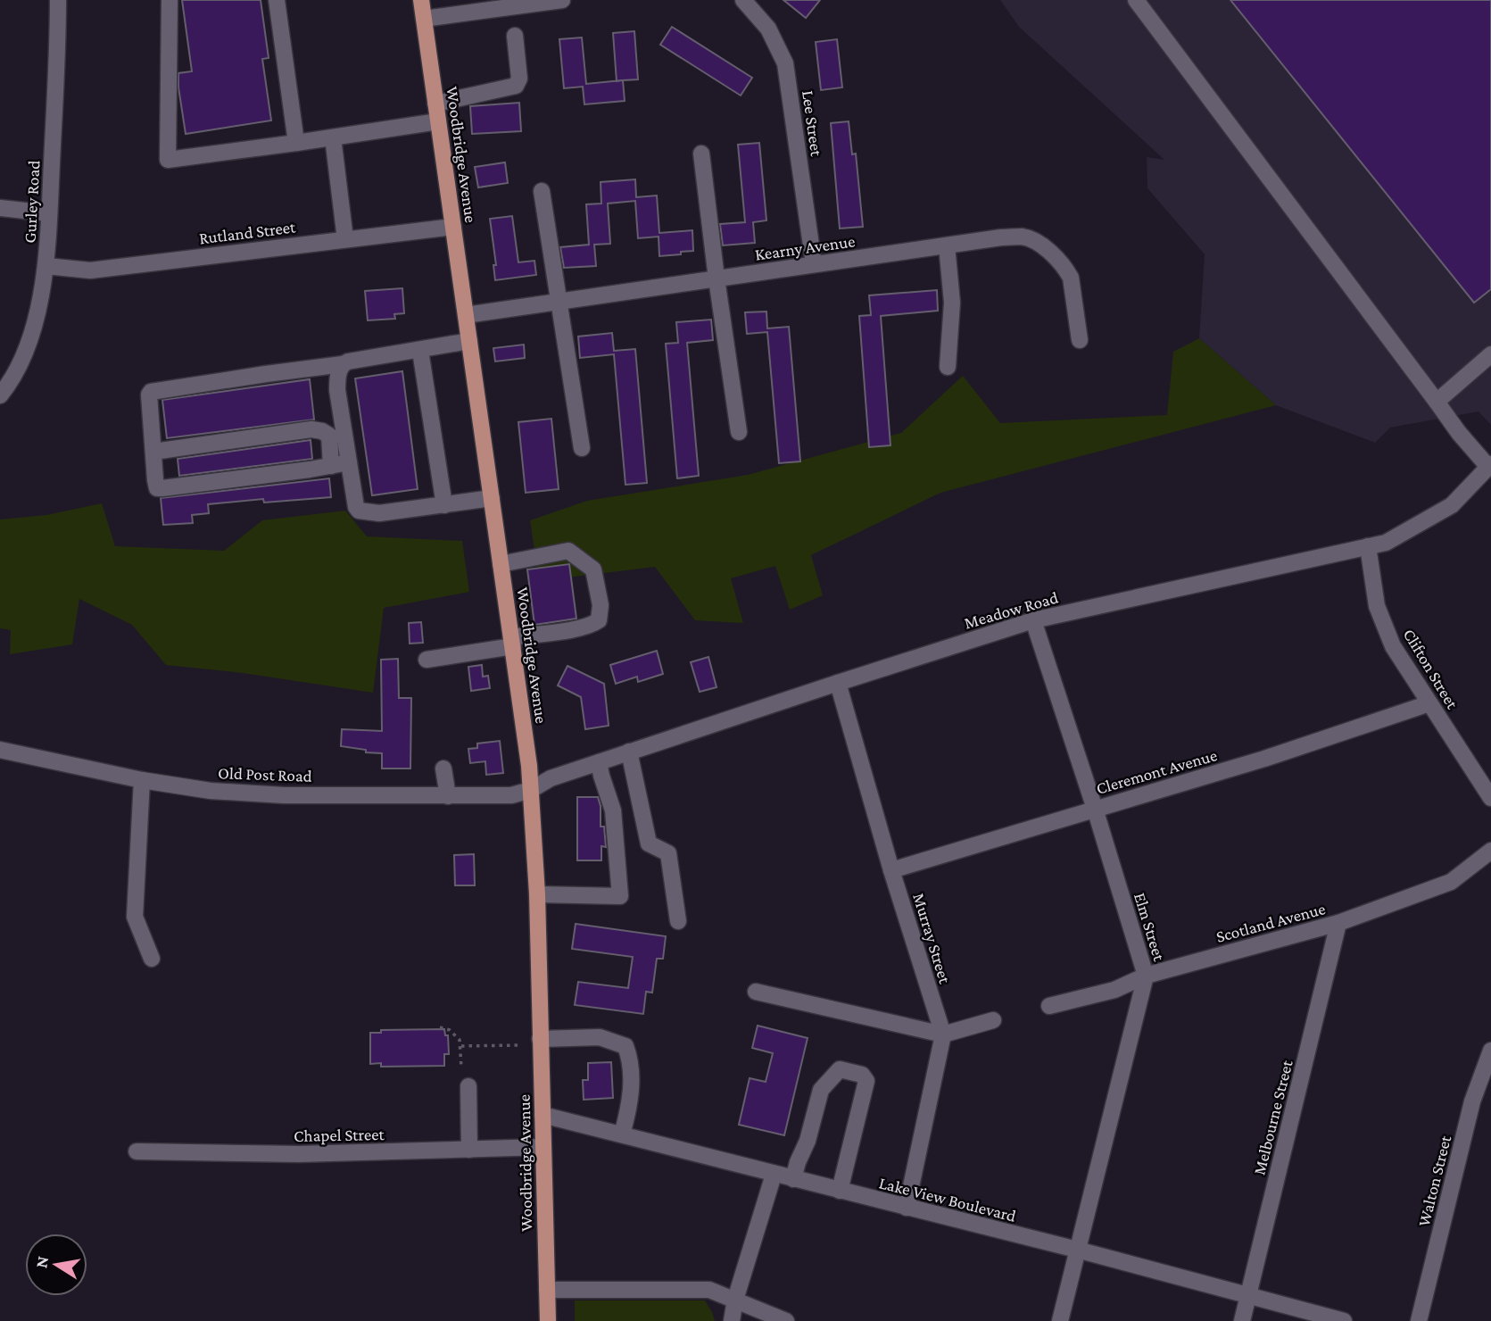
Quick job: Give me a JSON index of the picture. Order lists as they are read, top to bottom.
{
  "streets": {
    "main road": ["Woodbridge Avenue"],
    "street": [
      "Lee Street",
      "Gurley Road",
      "Rutland Street",
      "Kearny Avenue",
      "Meadow Road",
      "Clifton Street",
      "Cleremont Avenue",
      "Old Post Road",
      "Scotland Avenue",
      "Elm Street",
      "Murray Street",
      "Melbourne Street",
      "Chapel Street",
      "Walton Street",
      "Lake View Boulevard"
    ]
  },
  "crossings": [
    ["Lee Street", "Kearny Avenue"],
    ["Woodbridge Avenue", "Rutland Street"],
    ["Woodbridge Avenue", "Kearny Avenue"],
    ["Woodbridge Avenue", "Meadow Road"],
    ["Woodbridge Avenue", "Old Post Road"],
    ["Woodbridge Avenue", "Chapel Street"],
    ["Woodbridge Avenue", "Lake View Boulevard"],
    ["Gurley Road", "Rutland Street"],
    ["Meadow Road", "Clifton Street"],
    ["Meadow Road", "Old Post Road"],
    ["Meadow Road", "Elm Street"],
    ["Meadow Road", "Murray Street"],
    ["Clifton Street", "Cleremont Avenue"],
    ["Cleremont Avenue", "Elm Street"],
    ["Cleremont Avenue", "Murray Street"],
    ["Scotland Avenue", "Elm Street"],
    ["Scotland Avenue", "Melbourne Street"],
    ["Elm Street", "Lake View Boulevard"],
    ["Murray Street", "Lake View Boulevard"],
    ["Melbourne Street", "Lake View Boulevard"]
  ],
  "north": "left"
}
